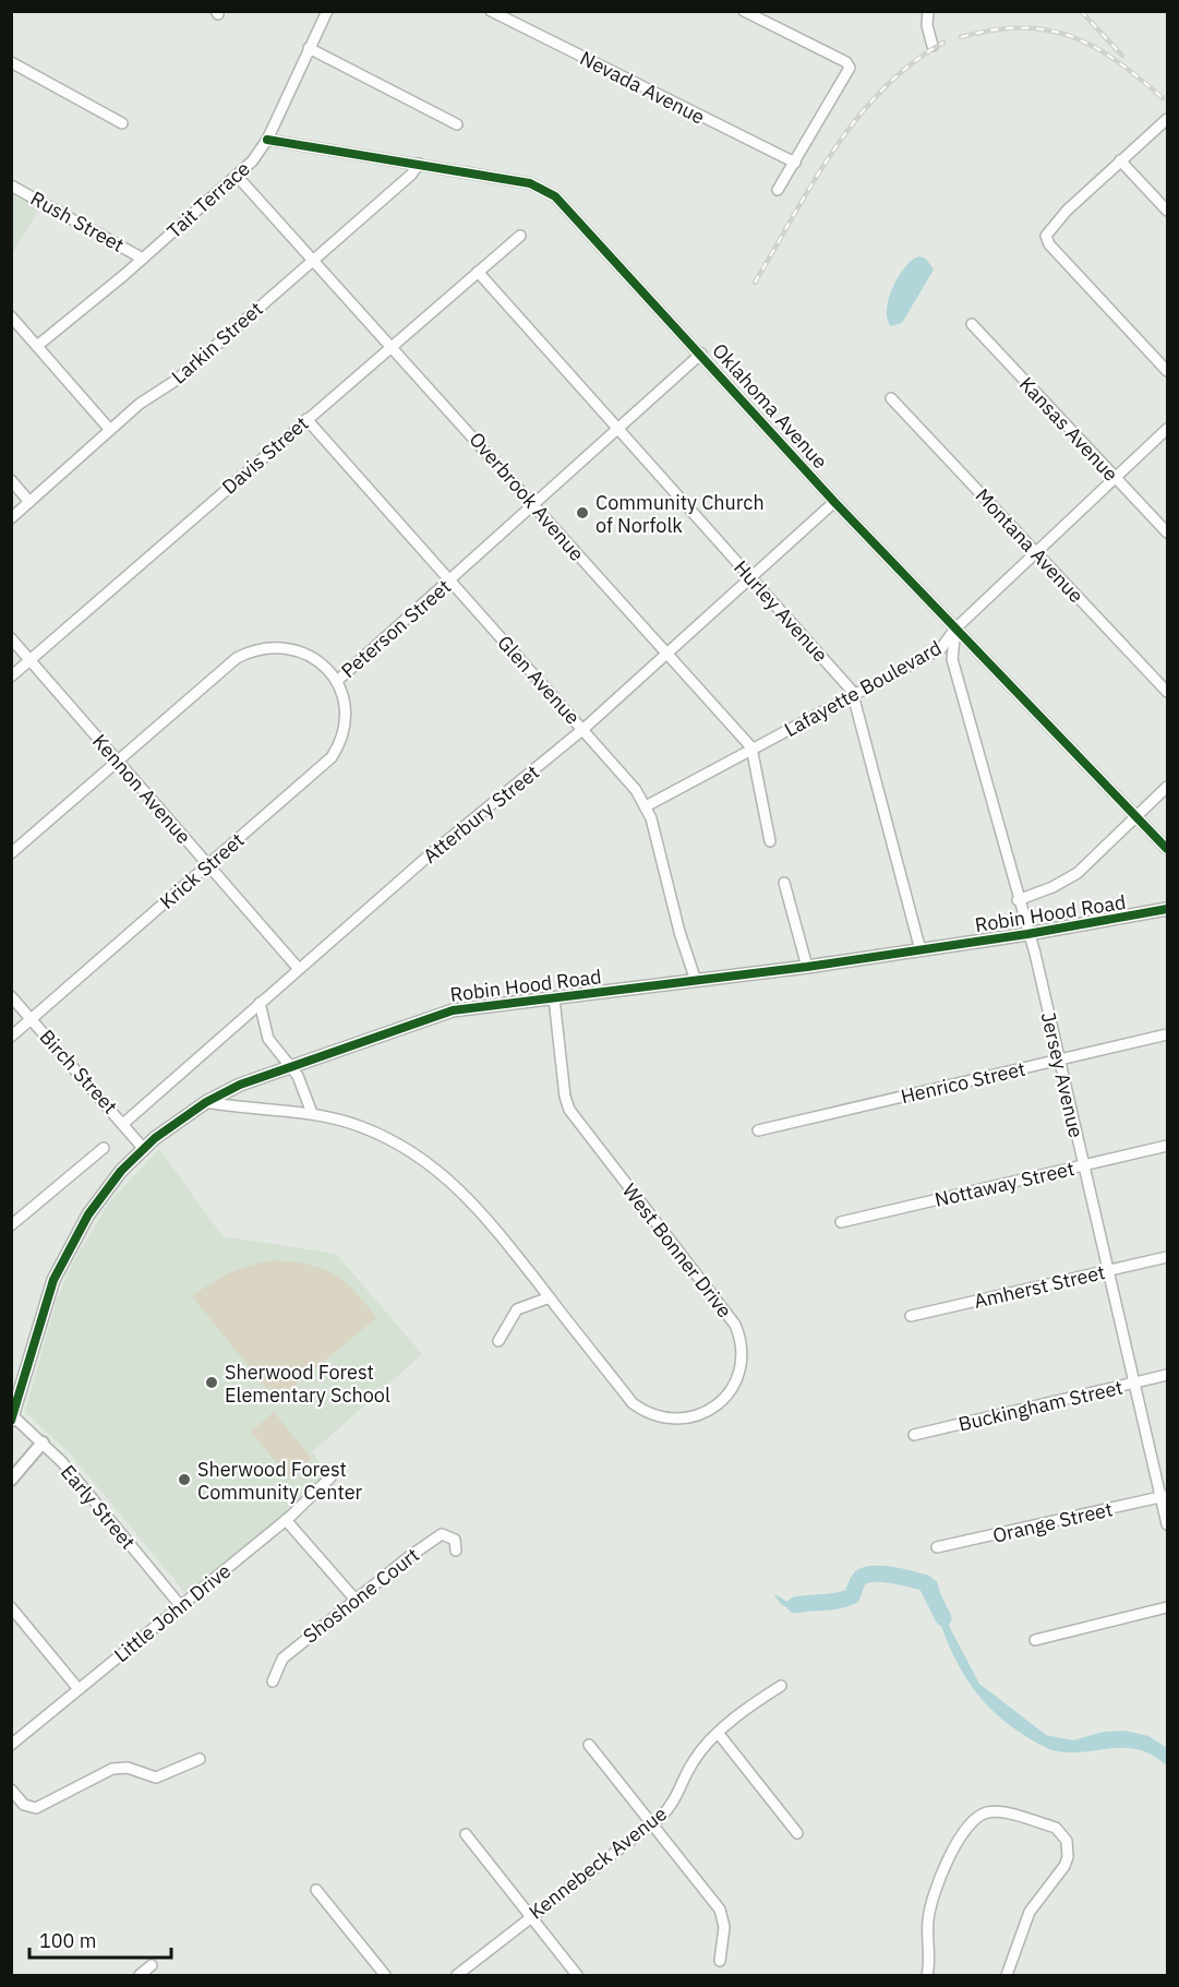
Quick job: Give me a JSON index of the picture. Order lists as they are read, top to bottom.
{
  "streets": {
    "street": [
      "Nevada Avenue",
      "Tait Terrace",
      "Rush Street",
      "Larkin Street",
      "Oklahoma Avenue",
      "Kansas Avenue",
      "Davis Street",
      "Overbrook Avenue",
      "Montana Avenue",
      "Hurley Avenue",
      "Peterson Street",
      "Glen Avenue",
      "Lafayette Boulevard",
      "Kennon Avenue",
      "Atterbury Street",
      "Krick Street",
      "Robin Hood Road",
      "Birch Street",
      "Jersey Avenue",
      "Henrico Street",
      "Nottaway Street",
      "West Bonner Drive",
      "Amherst Street",
      "Buckingham Street",
      "Early Street",
      "Orange Street",
      "Shoshone Court",
      "Little John Drive",
      "Kennebeck Avenue"
    ]
  },
  "crossings": [
    ["Tait Terrace", "Rush Street"],
    ["Tait Terrace", "Oklahoma Avenue"],
    ["Tait Terrace", "Overbrook Avenue"],
    ["Larkin Street", "Oklahoma Avenue"],
    ["Larkin Street", "Overbrook Avenue"],
    ["Oklahoma Avenue", "Peterson Street"],
    ["Oklahoma Avenue", "Lafayette Boulevard"],
    ["Oklahoma Avenue", "Atterbury Street"],
    ["Oklahoma Avenue", "Jersey Avenue"],
    ["Kansas Avenue", "Lafayette Boulevard"],
    ["Davis Street", "Overbrook Avenue"],
    ["Davis Street", "Hurley Avenue"],
    ["Davis Street", "Glen Avenue"],
    ["Davis Street", "Kennon Avenue"],
    ["Overbrook Avenue", "Peterson Street"],
    ["Overbrook Avenue", "Lafayette Boulevard"],
    ["Overbrook Avenue", "Atterbury Street"],
    ["Montana Avenue", "Lafayette Boulevard"],
    ["Hurley Avenue", "Peterson Street"],
    ["Hurley Avenue", "Lafayette Boulevard"],
    ["Hurley Avenue", "Atterbury Street"],
    ["Hurley Avenue", "Robin Hood Road"],
    ["Peterson Street", "Glen Avenue"],
    ["Peterson Street", "Kennon Avenue"],
    ["Peterson Street", "Krick Street"],
    ["Glen Avenue", "Lafayette Boulevard"],
    ["Glen Avenue", "Atterbury Street"],
    ["Glen Avenue", "Robin Hood Road"],
    ["Lafayette Boulevard", "Jersey Avenue"],
    ["Kennon Avenue", "Atterbury Street"],
    ["Kennon Avenue", "Krick Street"],
    ["Atterbury Street", "Birch Street"],
    ["Krick Street", "Birch Street"],
    ["Robin Hood Road", "Birch Street"],
    ["Robin Hood Road", "Jersey Avenue"],
    ["Robin Hood Road", "West Bonner Drive"],
    ["Robin Hood Road", "Early Street"],
    ["Jersey Avenue", "Henrico Street"],
    ["Jersey Avenue", "Nottaway Street"],
    ["Jersey Avenue", "Amherst Street"],
    ["Jersey Avenue", "Buckingham Street"],
    ["Jersey Avenue", "Orange Street"],
    ["Early Street", "Little John Drive"]
  ],
  "places": ["Community Church of Norfolk", "Sherwood Forest Elementary School", "Sherwood Forest Community Center"],
  "scale_bar": "100 m"
}
